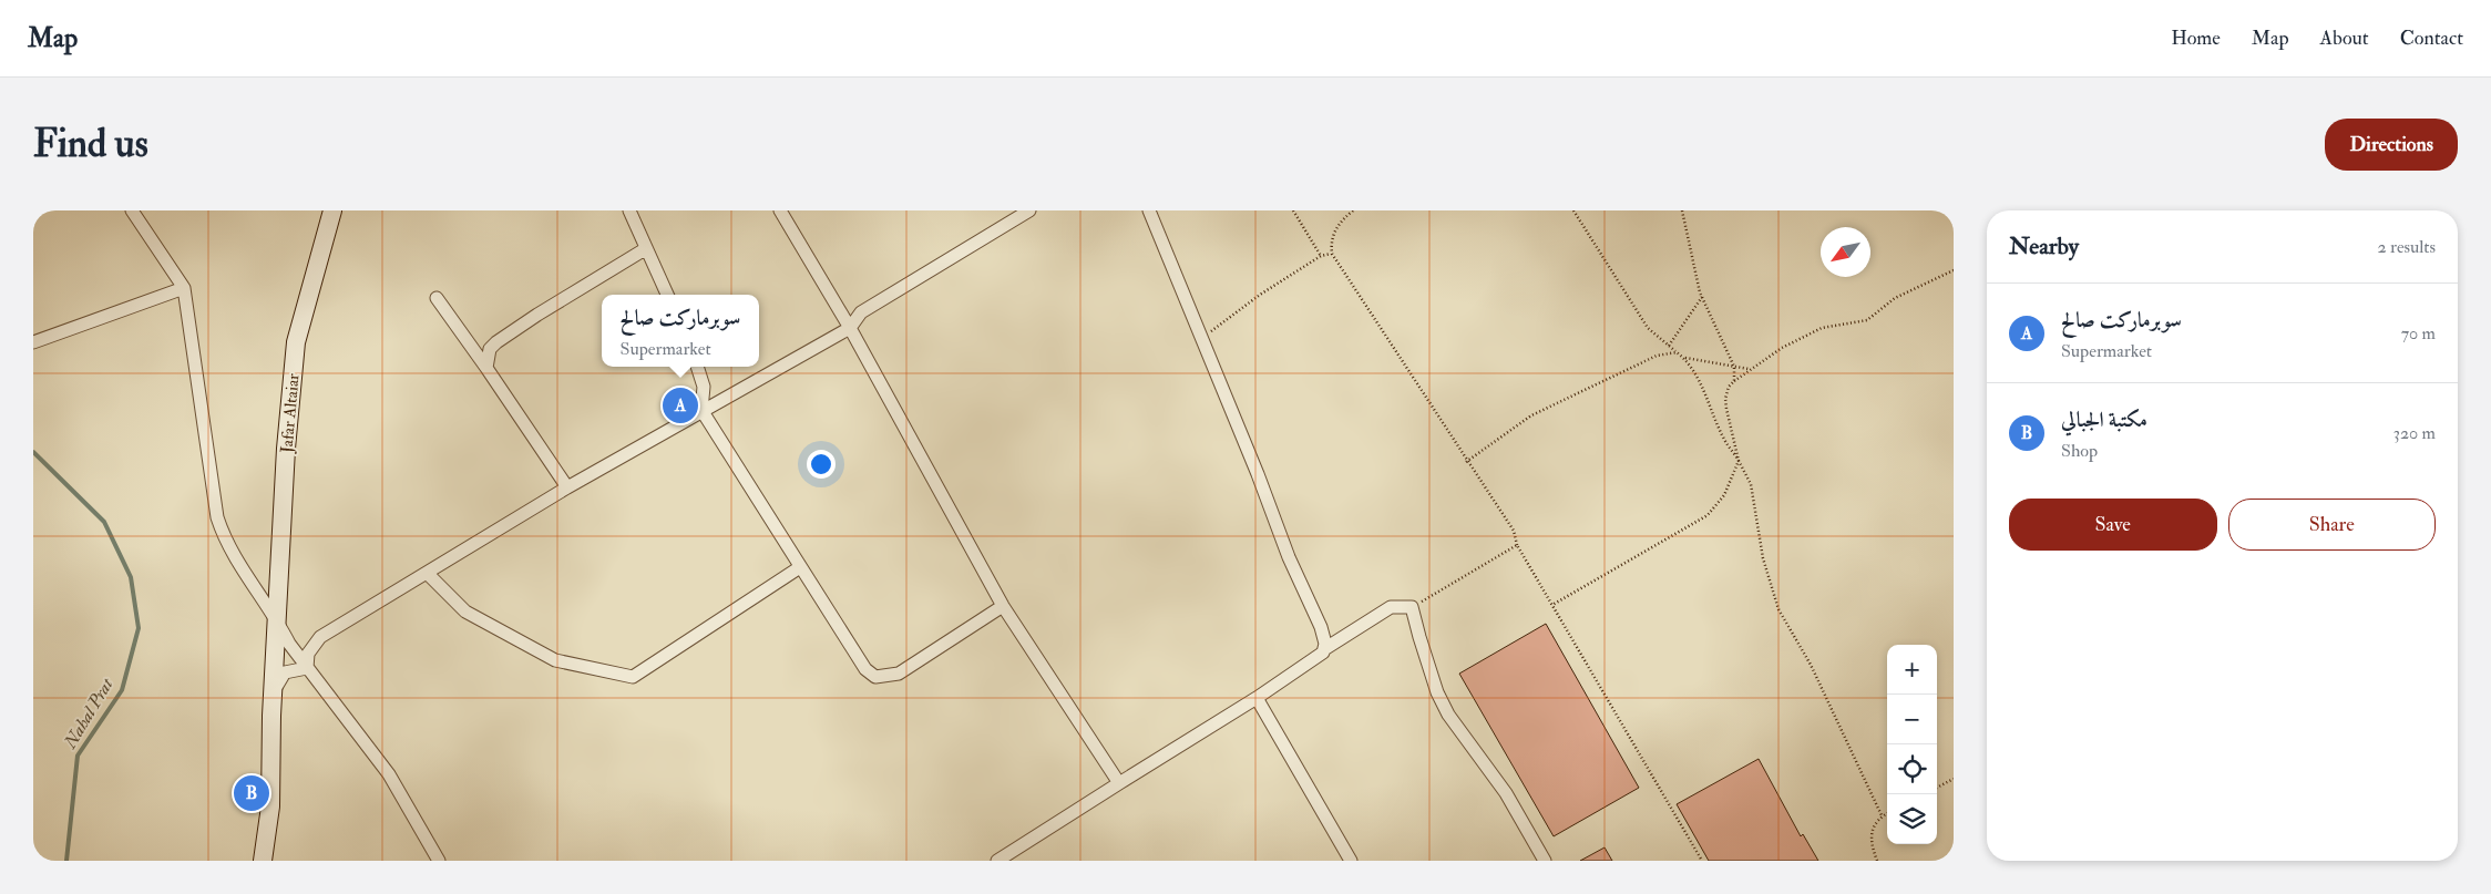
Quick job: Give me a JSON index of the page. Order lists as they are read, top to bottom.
{
  "streets": {
    "street": ["Jafar Altaiar"]
  },
  "water": ["Nahal Prat"],
  "north": "bottom left",
  "page": {
    "header": "Map",
    "nav": [
      "Home",
      "Map",
      "About",
      "Contact"
    ],
    "buttons": [
      "Directions",
      ["Save", "Share"]
    ],
    "title": "Find us",
    "heading": ["Nearby", "2 results"],
    "list": [
      {
        "mark": "A",
        "name": "سوبرماركت صالح",
        "note": "Supermarket",
        "value": "70 m"
      },
      {
        "mark": "B",
        "name": "مكتبة الجبالي",
        "note": "Shop",
        "value": "320 m"
      }
    ],
    "popup": ["سوبرماركت صالح", "Supermarket"],
    "pins": ["A", "B"],
    "map_buttons": ["+", "−"]
  }
}
